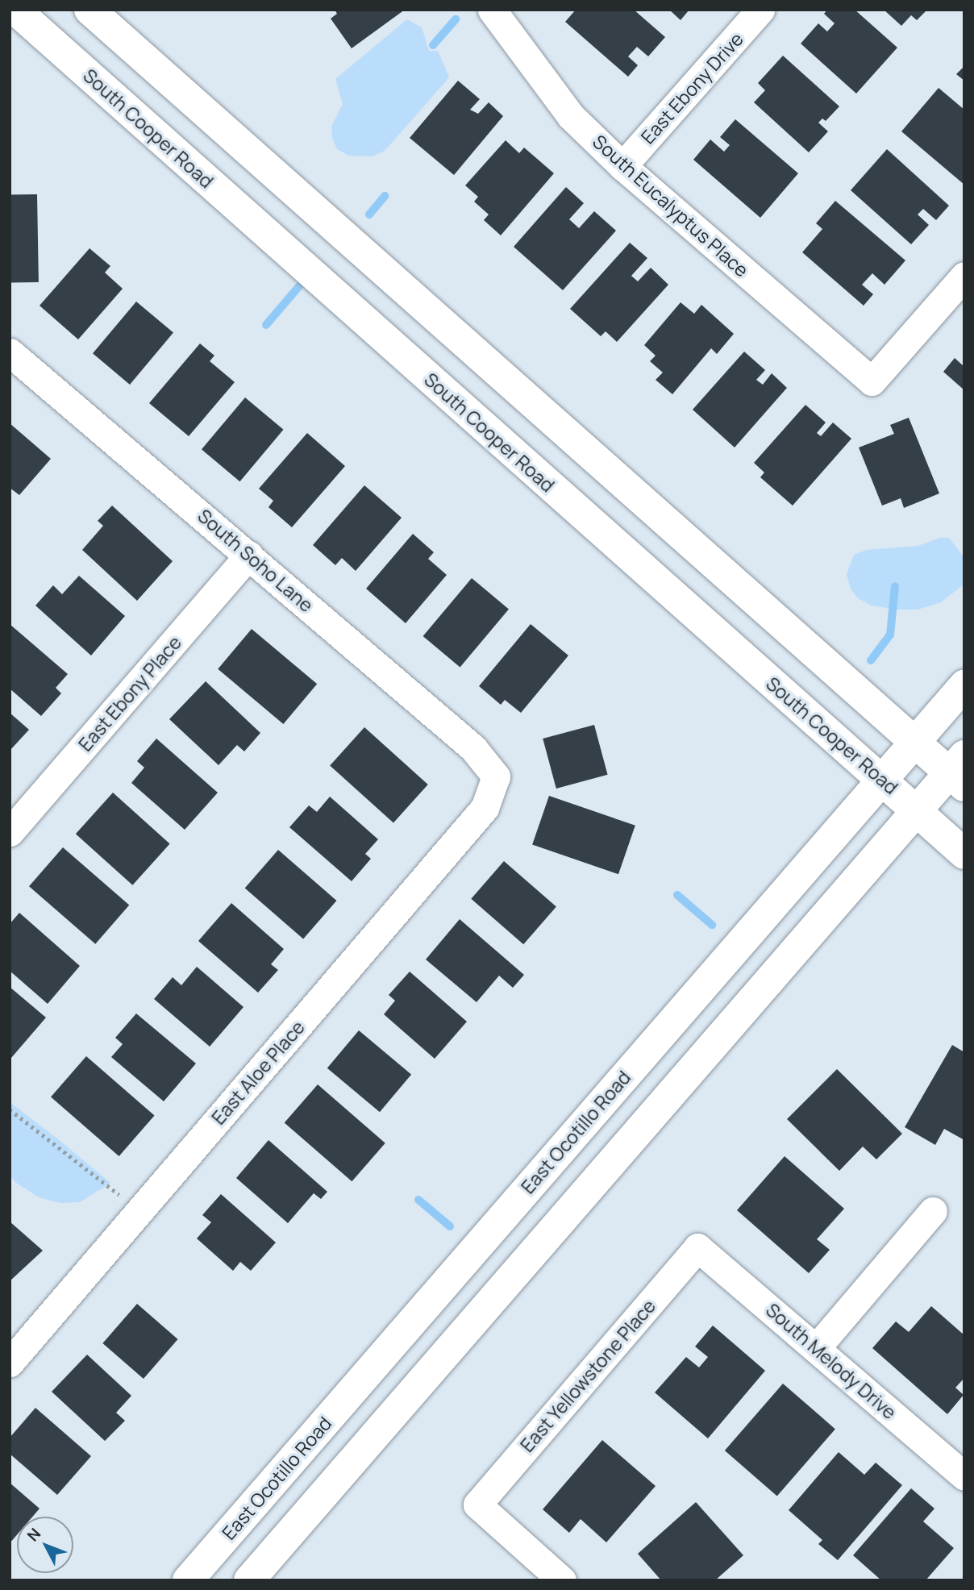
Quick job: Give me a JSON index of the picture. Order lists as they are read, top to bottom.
{
  "streets": {
    "main road": ["South Cooper Road", "East Ocotillo Road"],
    "street": [
      "East Ebony Drive",
      "South Eucalyptus Place",
      "South Soho Lane",
      "East Ebony Place",
      "East Aloe Place",
      "South Melody Drive",
      "East Yellowstone Place"
    ]
  },
  "crossings": [
    ["East Ebony Drive", "South Eucalyptus Place"],
    ["South Cooper Road", "East Ocotillo Road"],
    ["South Soho Lane", "East Ebony Place"],
    ["South Soho Lane", "East Aloe Place"],
    ["South Melody Drive", "East Yellowstone Place"]
  ],
  "north": "top left"
}
